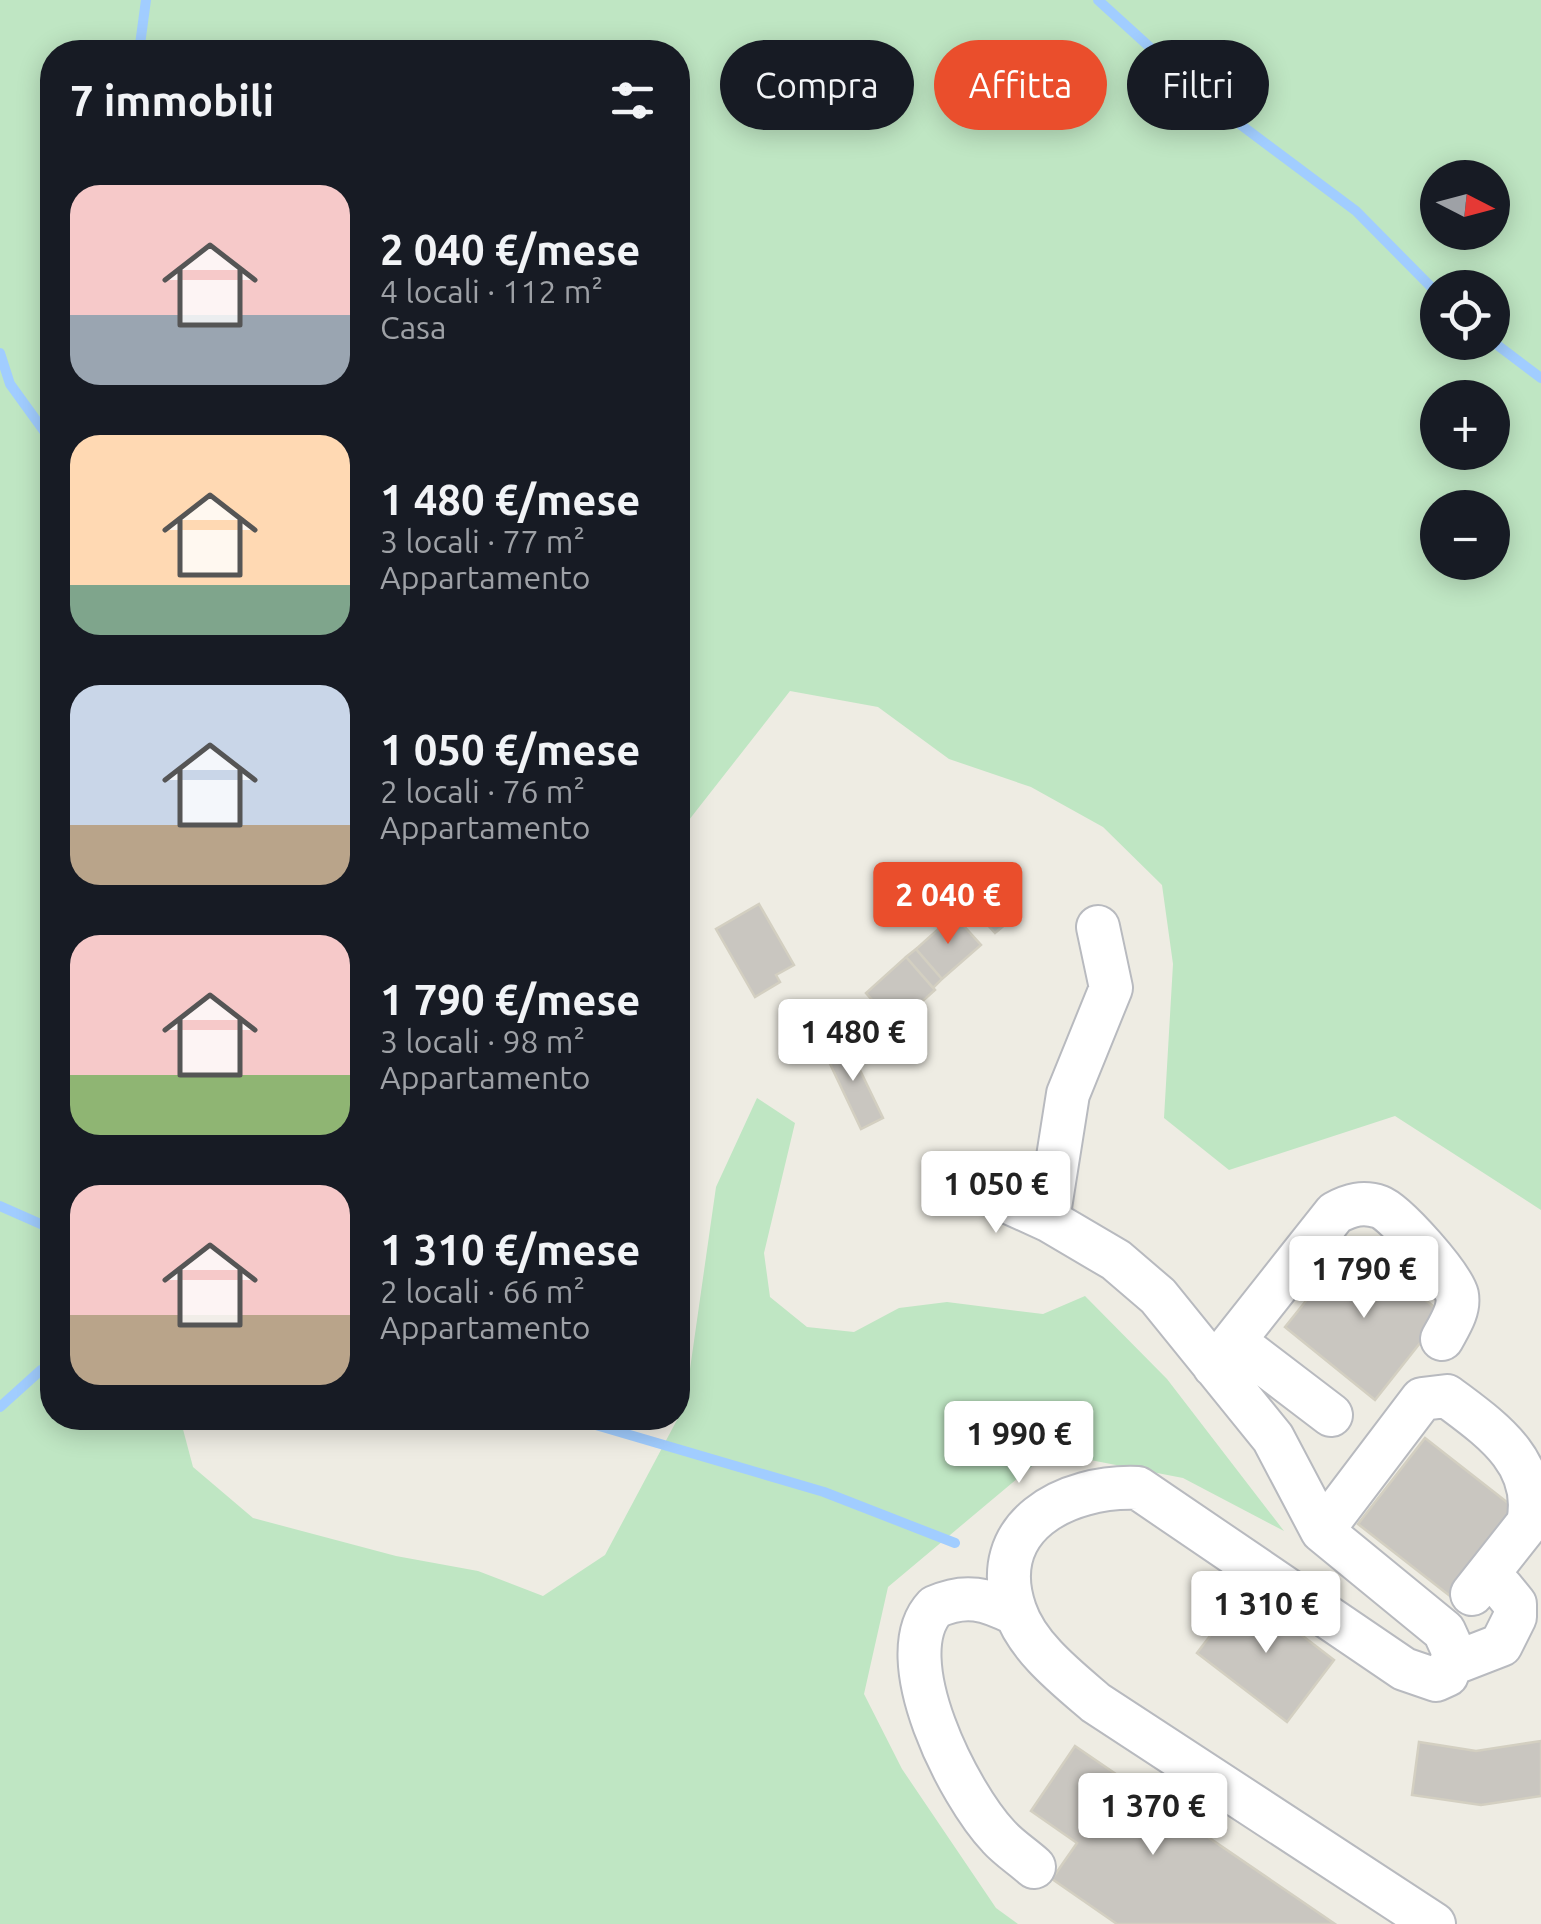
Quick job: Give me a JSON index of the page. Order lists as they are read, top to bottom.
{
  "north": "right",
  "page": {
    "chip": ["Compra", "Affitta", "Filtri"],
    "heading": "7 immobili",
    "map_buttons": ["+", "−"],
    "list": [
      {
        "name": "2 040 €/mese",
        "note": "4 locali · 112 m² · Casa"
      },
      {
        "name": "1 480 €/mese",
        "note": "3 locali · 77 m² · Appartamento"
      },
      {
        "name": "1 050 €/mese",
        "note": "2 locali · 76 m² · Appartamento"
      },
      {
        "name": "1 790 €/mese",
        "note": "3 locali · 98 m² · Appartamento"
      },
      {
        "name": "1 310 €/mese",
        "note": "2 locali · 66 m² · Appartamento"
      }
    ],
    "price": [
      "2 040 €",
      "1 480 €",
      "1 050 €",
      "1 790 €",
      "1 990 €",
      "1 310 €",
      "1 370 €"
    ]
  }
}
